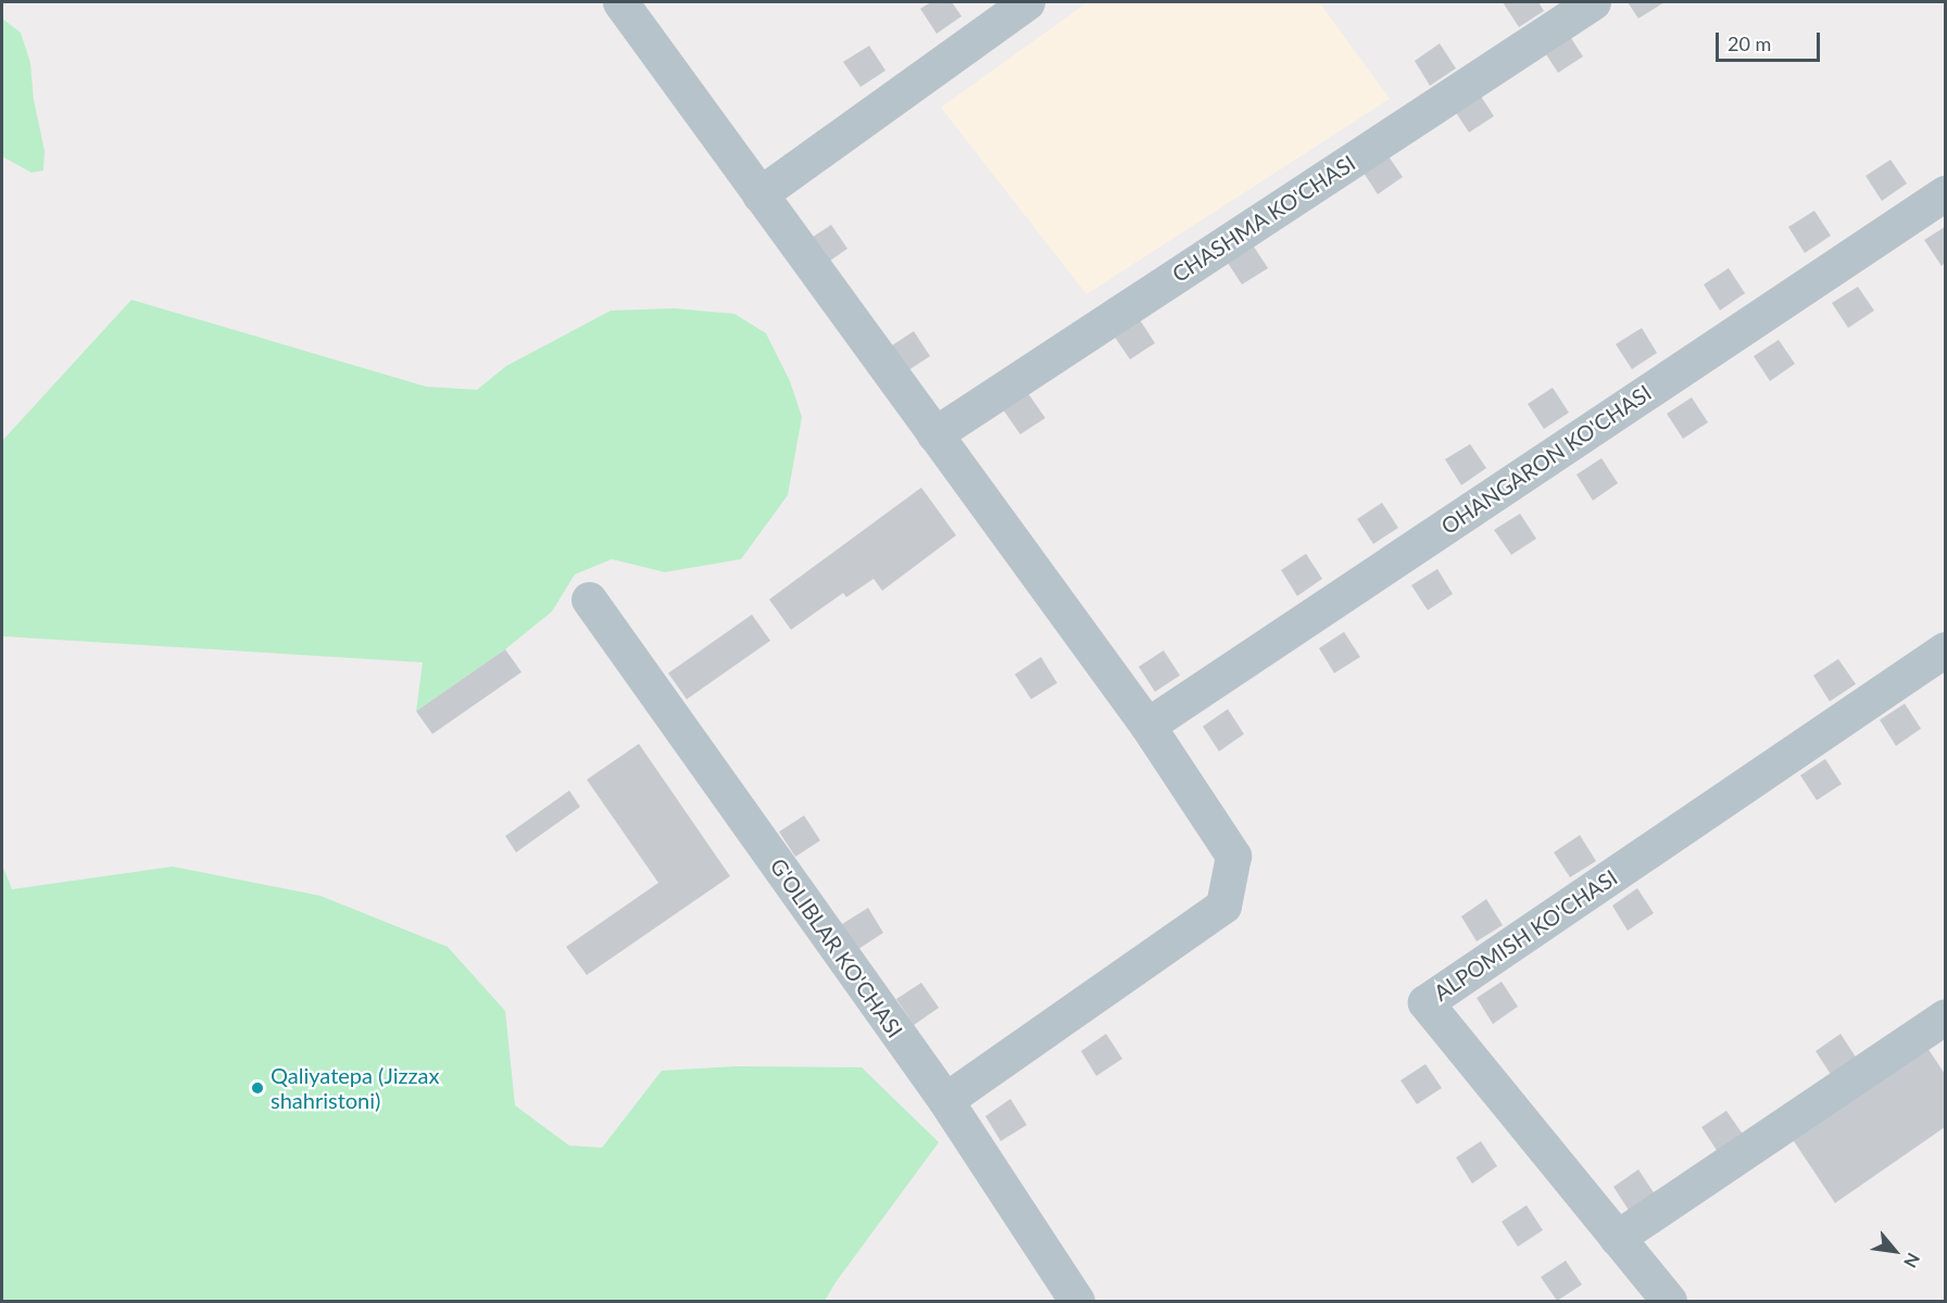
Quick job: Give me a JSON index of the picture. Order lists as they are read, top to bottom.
{
  "streets": {
    "street": [
      "CHASHMA KO'CHASI",
      "OHANGARON KO'CHASI",
      "ALPOMISH KO'CHASI",
      "G'OLIBLAR KO'CHASI"
    ]
  },
  "places": ["Qaliyatepa (Jizzax shahristoni)"],
  "scale_bar": "20 m",
  "north": "bottom right"
}
